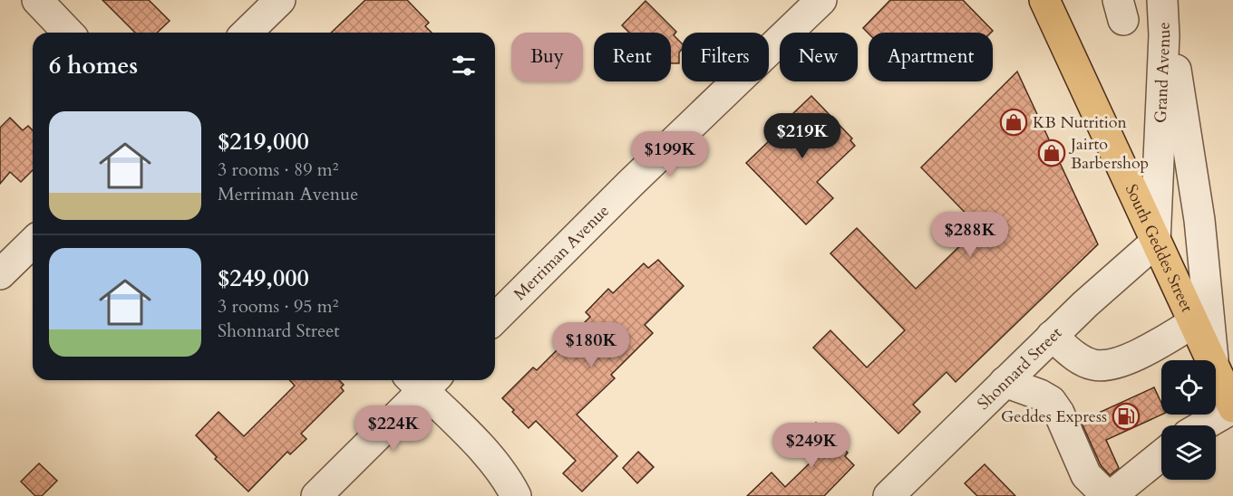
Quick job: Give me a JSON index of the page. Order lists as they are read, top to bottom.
{
  "streets": {
    "main road": ["South Geddes Street"],
    "street": ["Grand Avenue", "Merriman Avenue", "Shonnard Street"]
  },
  "crossings": [
    ["Grand Avenue", "South Geddes Street"],
    ["Grand Avenue", "Shonnard Street"],
    ["South Geddes Street", "Shonnard Street"]
  ],
  "places": {
    "shop": ["KB Nutrition", "Jairto Barbershop"],
    "fuel station": ["Geddes Express"]
  },
  "page": {
    "chip": [
      "Buy",
      "Rent",
      "Filters",
      "New",
      "Apartment"
    ],
    "heading": "6 homes",
    "list": [
      {
        "name": "$219,000",
        "note": "3 rooms · 89 m² · Merriman Avenue"
      },
      {
        "name": "$249,000",
        "note": "3 rooms · 95 m² · Shonnard Street"
      }
    ],
    "price": [
      "$219K",
      "$199K",
      "$288K",
      "$180K",
      "$224K",
      "$249K"
    ]
  }
}
